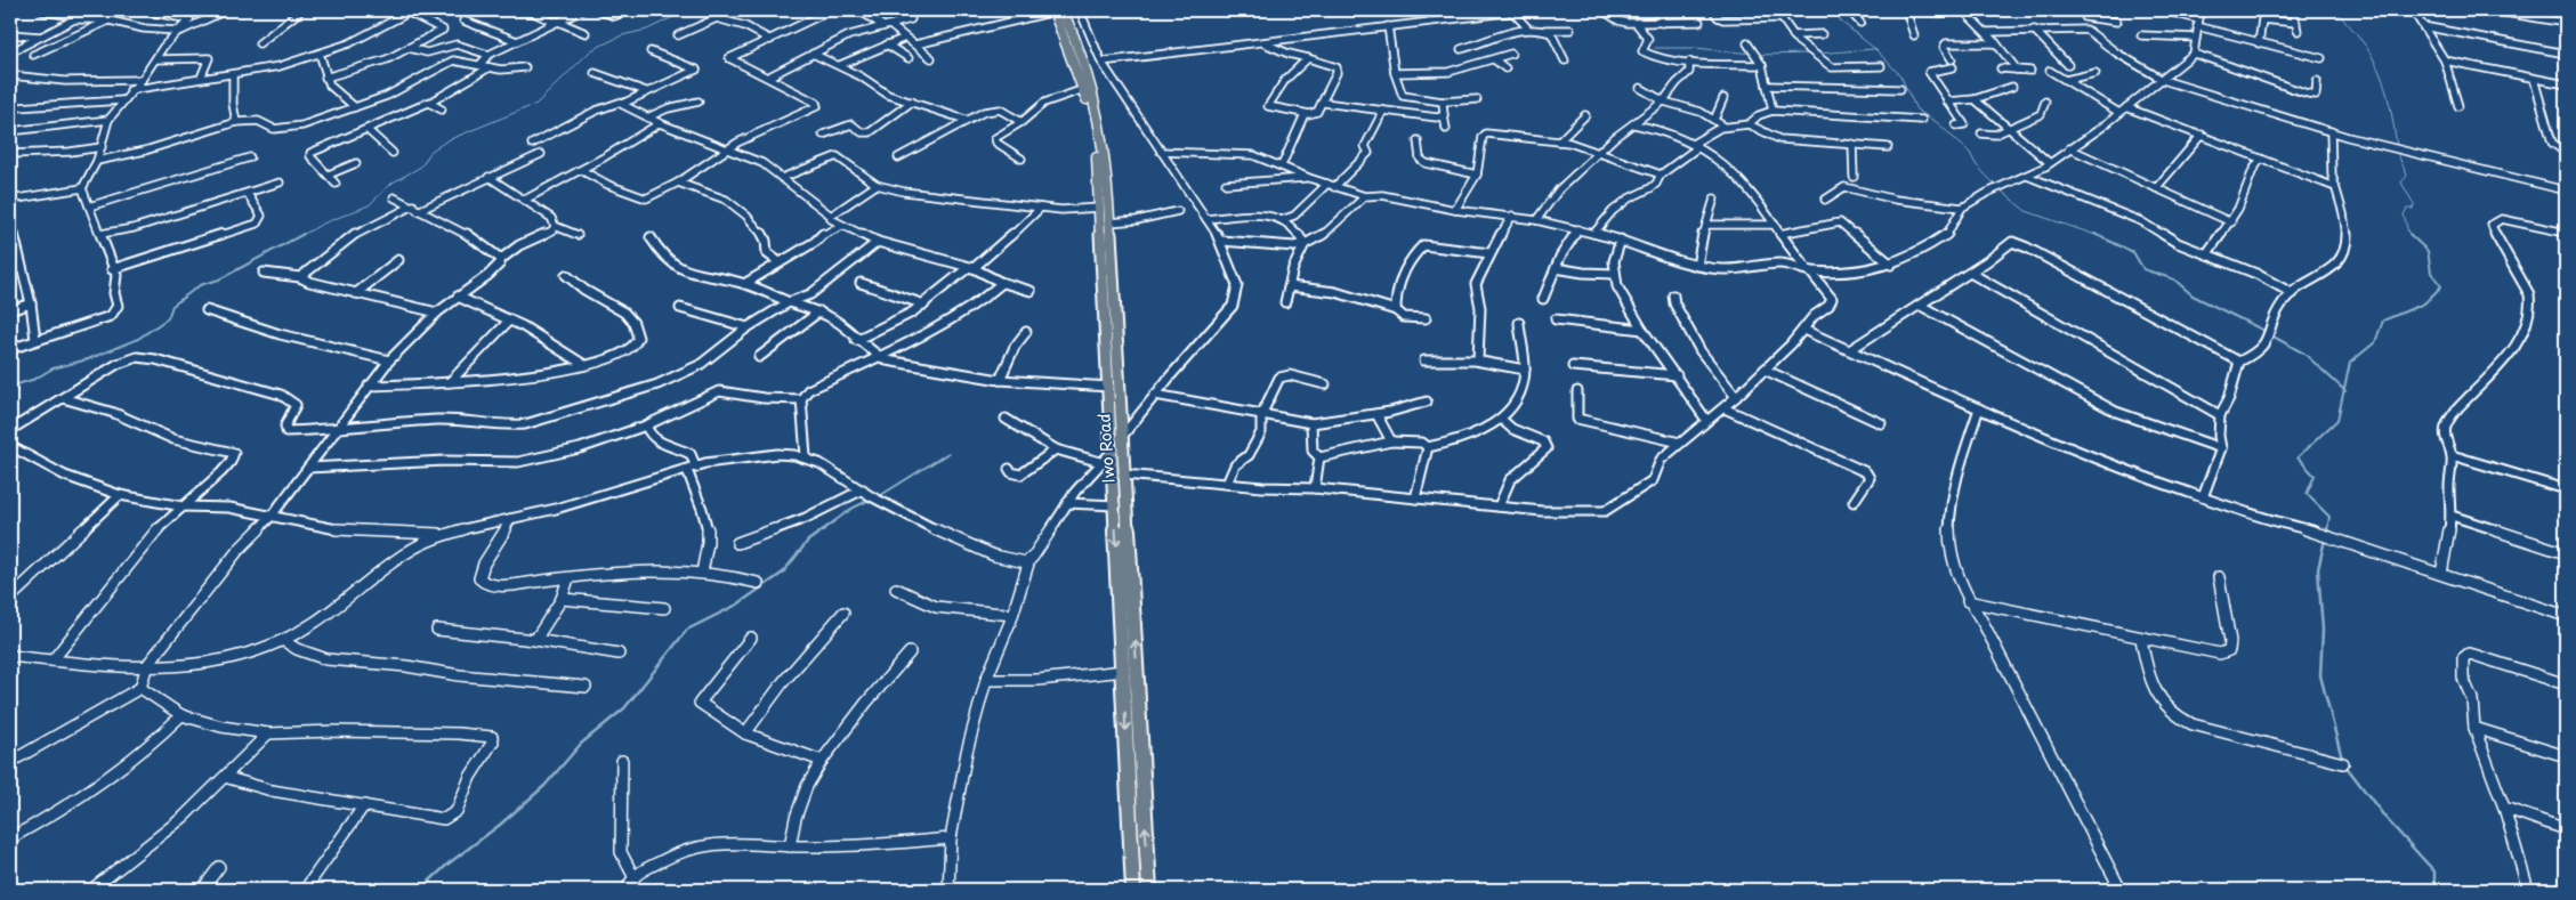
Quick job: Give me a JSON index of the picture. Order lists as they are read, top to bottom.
{
  "streets": {
    "main road": ["Iwo Road"]
  }
}
